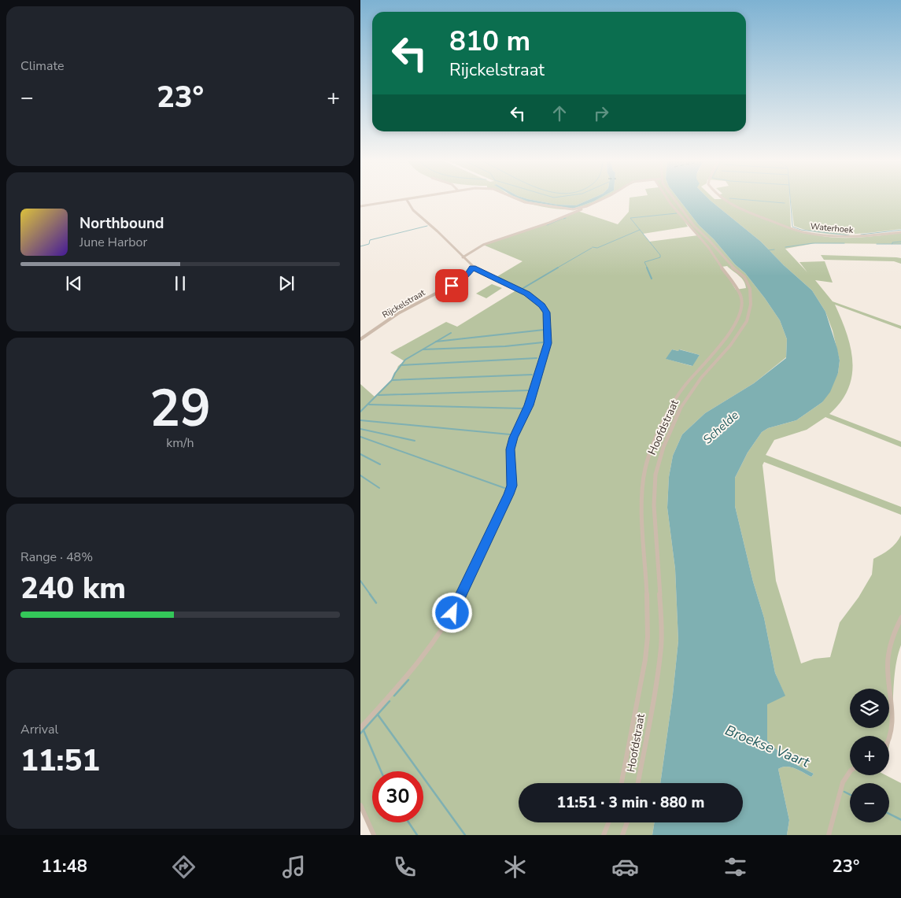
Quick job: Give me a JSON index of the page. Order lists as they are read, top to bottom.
{
  "streets": {
    "street": ["Waterhoek", "Rijckelstraat", "Hoofdstraat"]
  },
  "water": ["Schelde", "Broekse Vaart"],
  "page": {
    "tile": [
      "Climate",
      ["29", "km/h"],
      ["Range · 48%", "240 km"],
      ["Arrival", "11:51"]
    ],
    "turn": ["810 m", "Rijckelstraat"],
    "heat": ["−", "23°", "+"],
    "song": ["Northbound", "June Harbor"],
    "map_buttons": ["+", "−"],
    "limit": "30",
    "trip": "11:51 · 3 min · 880 m",
    "tabs": ["11:48", "23°"]
  }
}
